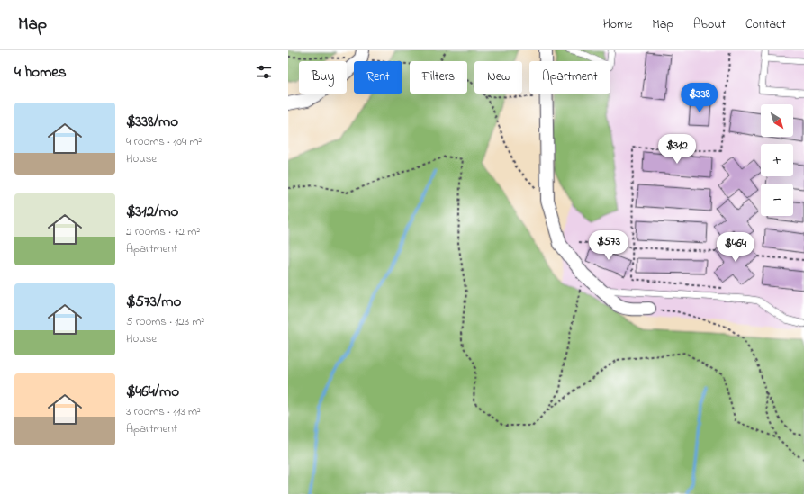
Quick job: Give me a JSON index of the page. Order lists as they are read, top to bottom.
{
  "north": "bottom right",
  "page": {
    "header": "Map",
    "nav": [
      "Home",
      "Map",
      "About",
      "Contact"
    ],
    "heading": "4 homes",
    "chip": [
      "Buy",
      "Rent",
      "Filters",
      "New",
      "Apartment"
    ],
    "price": [
      "$338",
      "$312",
      "$573",
      "$464"
    ],
    "list": [
      {
        "name": "$338/mo",
        "note": "4 rooms · 104 m² · House"
      },
      {
        "name": "$312/mo",
        "note": "2 rooms · 72 m² · Apartment"
      },
      {
        "name": "$573/mo",
        "note": "5 rooms · 123 m² · House"
      },
      {
        "name": "$464/mo",
        "note": "3 rooms · 113 m² · Apartment"
      }
    ],
    "map_buttons": ["+", "−"]
  }
}
